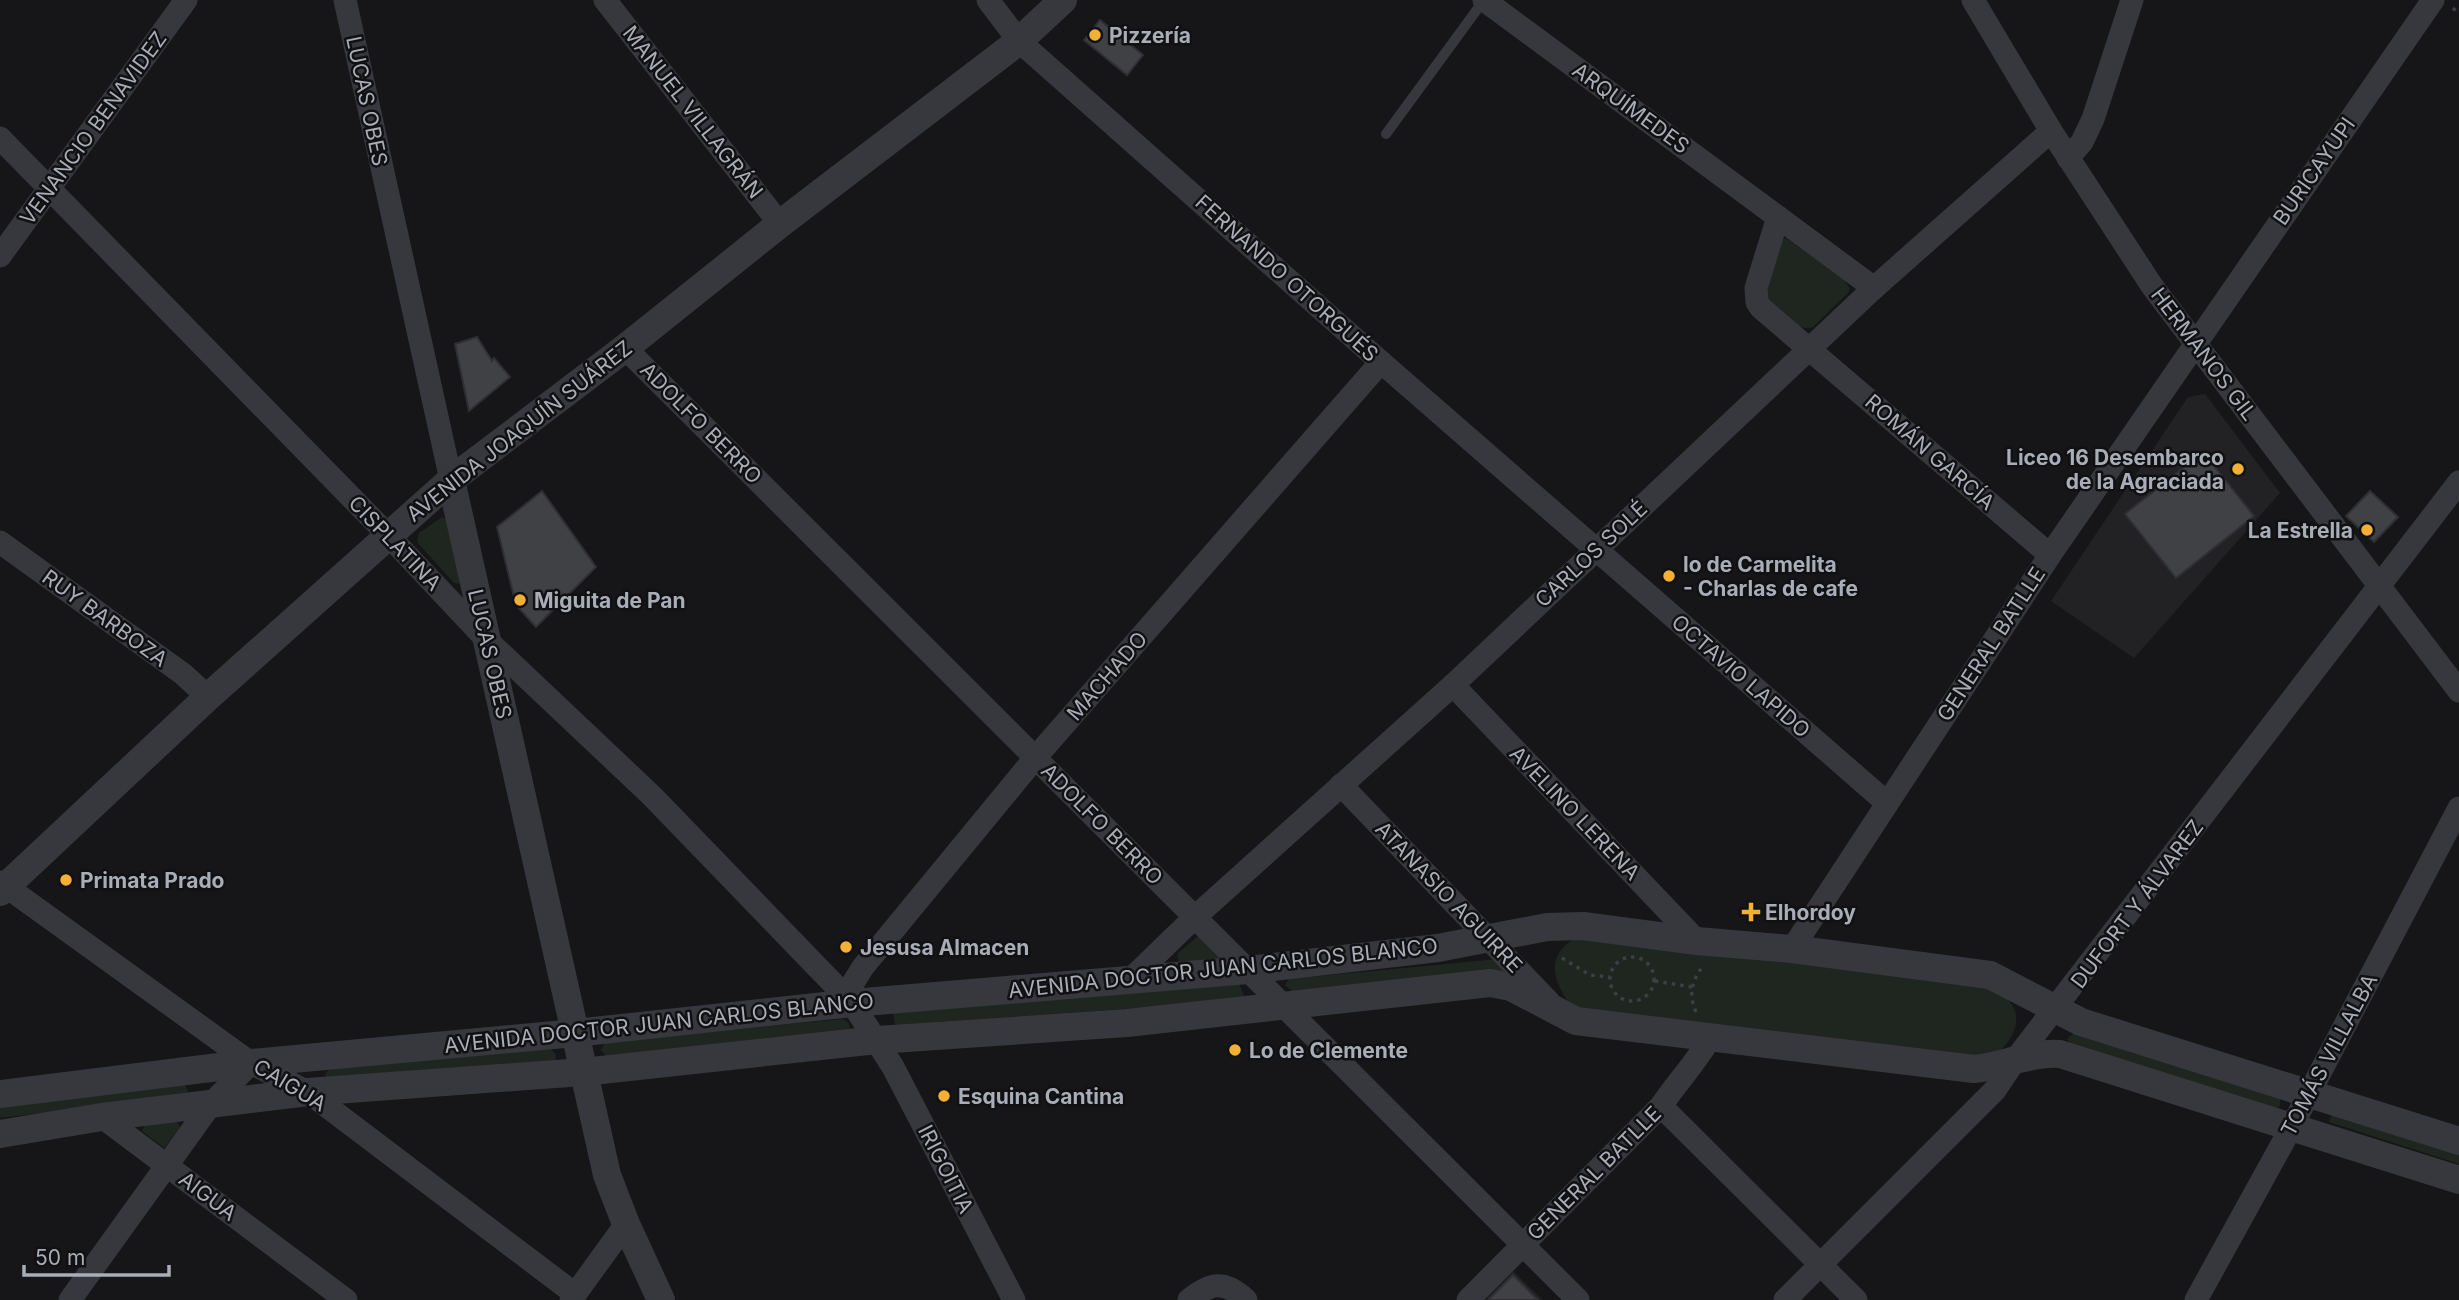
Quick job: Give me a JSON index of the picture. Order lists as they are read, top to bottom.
{
  "streets": {
    "street": [
      "LUCAS OBES",
      "ARQUÍMEDES",
      "MANUEL VILLAGRÁN",
      "VENANCIO BENAVIDEZ",
      "BURICAYUPI",
      "FERNANDO OTORGUÉS",
      "HERMANOS GIL",
      "ADOLFO BERRO",
      "AVENIDA JOAQUÍN SUÁREZ",
      "ROMÁN GARCÍA",
      "CISPLATINA",
      "CARLOS SOLÉ",
      "RUY BARBOZA",
      "GENERAL BATLLE",
      "MACHADO",
      "OCTAVIO LAPIDO",
      "AVELINO LERENA",
      "ATANASIO AGUIRRE",
      "DUFORT Y ÁLVAREZ",
      "AVENIDA DOCTOR JUAN CARLOS BLANCO",
      "TOMÁS VILLALBA",
      "CAIGUA",
      "IRIGOITIA",
      "AIGUA"
    ]
  },
  "crossings": [
    ["LUCAS OBES", "AVENIDA JOAQUÍN SUÁREZ"],
    ["LUCAS OBES", "CISPLATINA"],
    ["LUCAS OBES", "AVENIDA DOCTOR JUAN CARLOS BLANCO"],
    ["ARQUÍMEDES", "CARLOS SOLÉ"],
    ["MANUEL VILLAGRÁN", "AVENIDA JOAQUÍN SUÁREZ"],
    ["VENANCIO BENAVIDEZ", "CISPLATINA"],
    ["BURICAYUPI", "HERMANOS GIL"],
    ["BURICAYUPI", "GENERAL BATLLE"],
    ["FERNANDO OTORGUÉS", "AVENIDA JOAQUÍN SUÁREZ"],
    ["FERNANDO OTORGUÉS", "CARLOS SOLÉ"],
    ["FERNANDO OTORGUÉS", "MACHADO"],
    ["FERNANDO OTORGUÉS", "OCTAVIO LAPIDO"],
    ["HERMANOS GIL", "CARLOS SOLÉ"],
    ["HERMANOS GIL", "GENERAL BATLLE"],
    ["HERMANOS GIL", "DUFORT Y ÁLVAREZ"],
    ["ADOLFO BERRO", "AVENIDA JOAQUÍN SUÁREZ"],
    ["ADOLFO BERRO", "CARLOS SOLÉ"],
    ["ADOLFO BERRO", "GENERAL BATLLE"],
    ["ADOLFO BERRO", "MACHADO"],
    ["ADOLFO BERRO", "AVENIDA DOCTOR JUAN CARLOS BLANCO"],
    ["AVENIDA JOAQUÍN SUÁREZ", "CISPLATINA"],
    ["AVENIDA JOAQUÍN SUÁREZ", "RUY BARBOZA"],
    ["AVENIDA JOAQUÍN SUÁREZ", "CAIGUA"],
    ["ROMÁN GARCÍA", "CARLOS SOLÉ"],
    ["ROMÁN GARCÍA", "GENERAL BATLLE"],
    ["CISPLATINA", "MACHADO"],
    ["CISPLATINA", "AVENIDA DOCTOR JUAN CARLOS BLANCO"],
    ["CISPLATINA", "IRIGOITIA"],
    ["CARLOS SOLÉ", "OCTAVIO LAPIDO"],
    ["CARLOS SOLÉ", "AVELINO LERENA"],
    ["CARLOS SOLÉ", "ATANASIO AGUIRRE"],
    ["CARLOS SOLÉ", "AVENIDA DOCTOR JUAN CARLOS BLANCO"],
    ["GENERAL BATLLE", "OCTAVIO LAPIDO"],
    ["GENERAL BATLLE", "AVENIDA DOCTOR JUAN CARLOS BLANCO"],
    ["MACHADO", "AVENIDA DOCTOR JUAN CARLOS BLANCO"],
    ["AVELINO LERENA", "AVENIDA DOCTOR JUAN CARLOS BLANCO"],
    ["ATANASIO AGUIRRE", "AVENIDA DOCTOR JUAN CARLOS BLANCO"],
    ["DUFORT Y ÁLVAREZ", "AVENIDA DOCTOR JUAN CARLOS BLANCO"],
    ["AVENIDA DOCTOR JUAN CARLOS BLANCO", "TOMÁS VILLALBA"],
    ["AVENIDA DOCTOR JUAN CARLOS BLANCO", "CAIGUA"],
    ["AVENIDA DOCTOR JUAN CARLOS BLANCO", "IRIGOITIA"],
    ["AVENIDA DOCTOR JUAN CARLOS BLANCO", "AIGUA"]
  ],
  "places": {
    "other": [
      "Pizzería",
      "Liceo 16 Desembarco de la Agraciada",
      "La Estrella",
      "lo de Carmelita - Charlas de cafe",
      "Miguita de Pan",
      "Primata Prado",
      "Jesusa Almacen",
      "Lo de Clemente",
      "Esquina Cantina"
    ],
    "health": ["Elhordoy"]
  },
  "scale_bar": "50 m"
}
